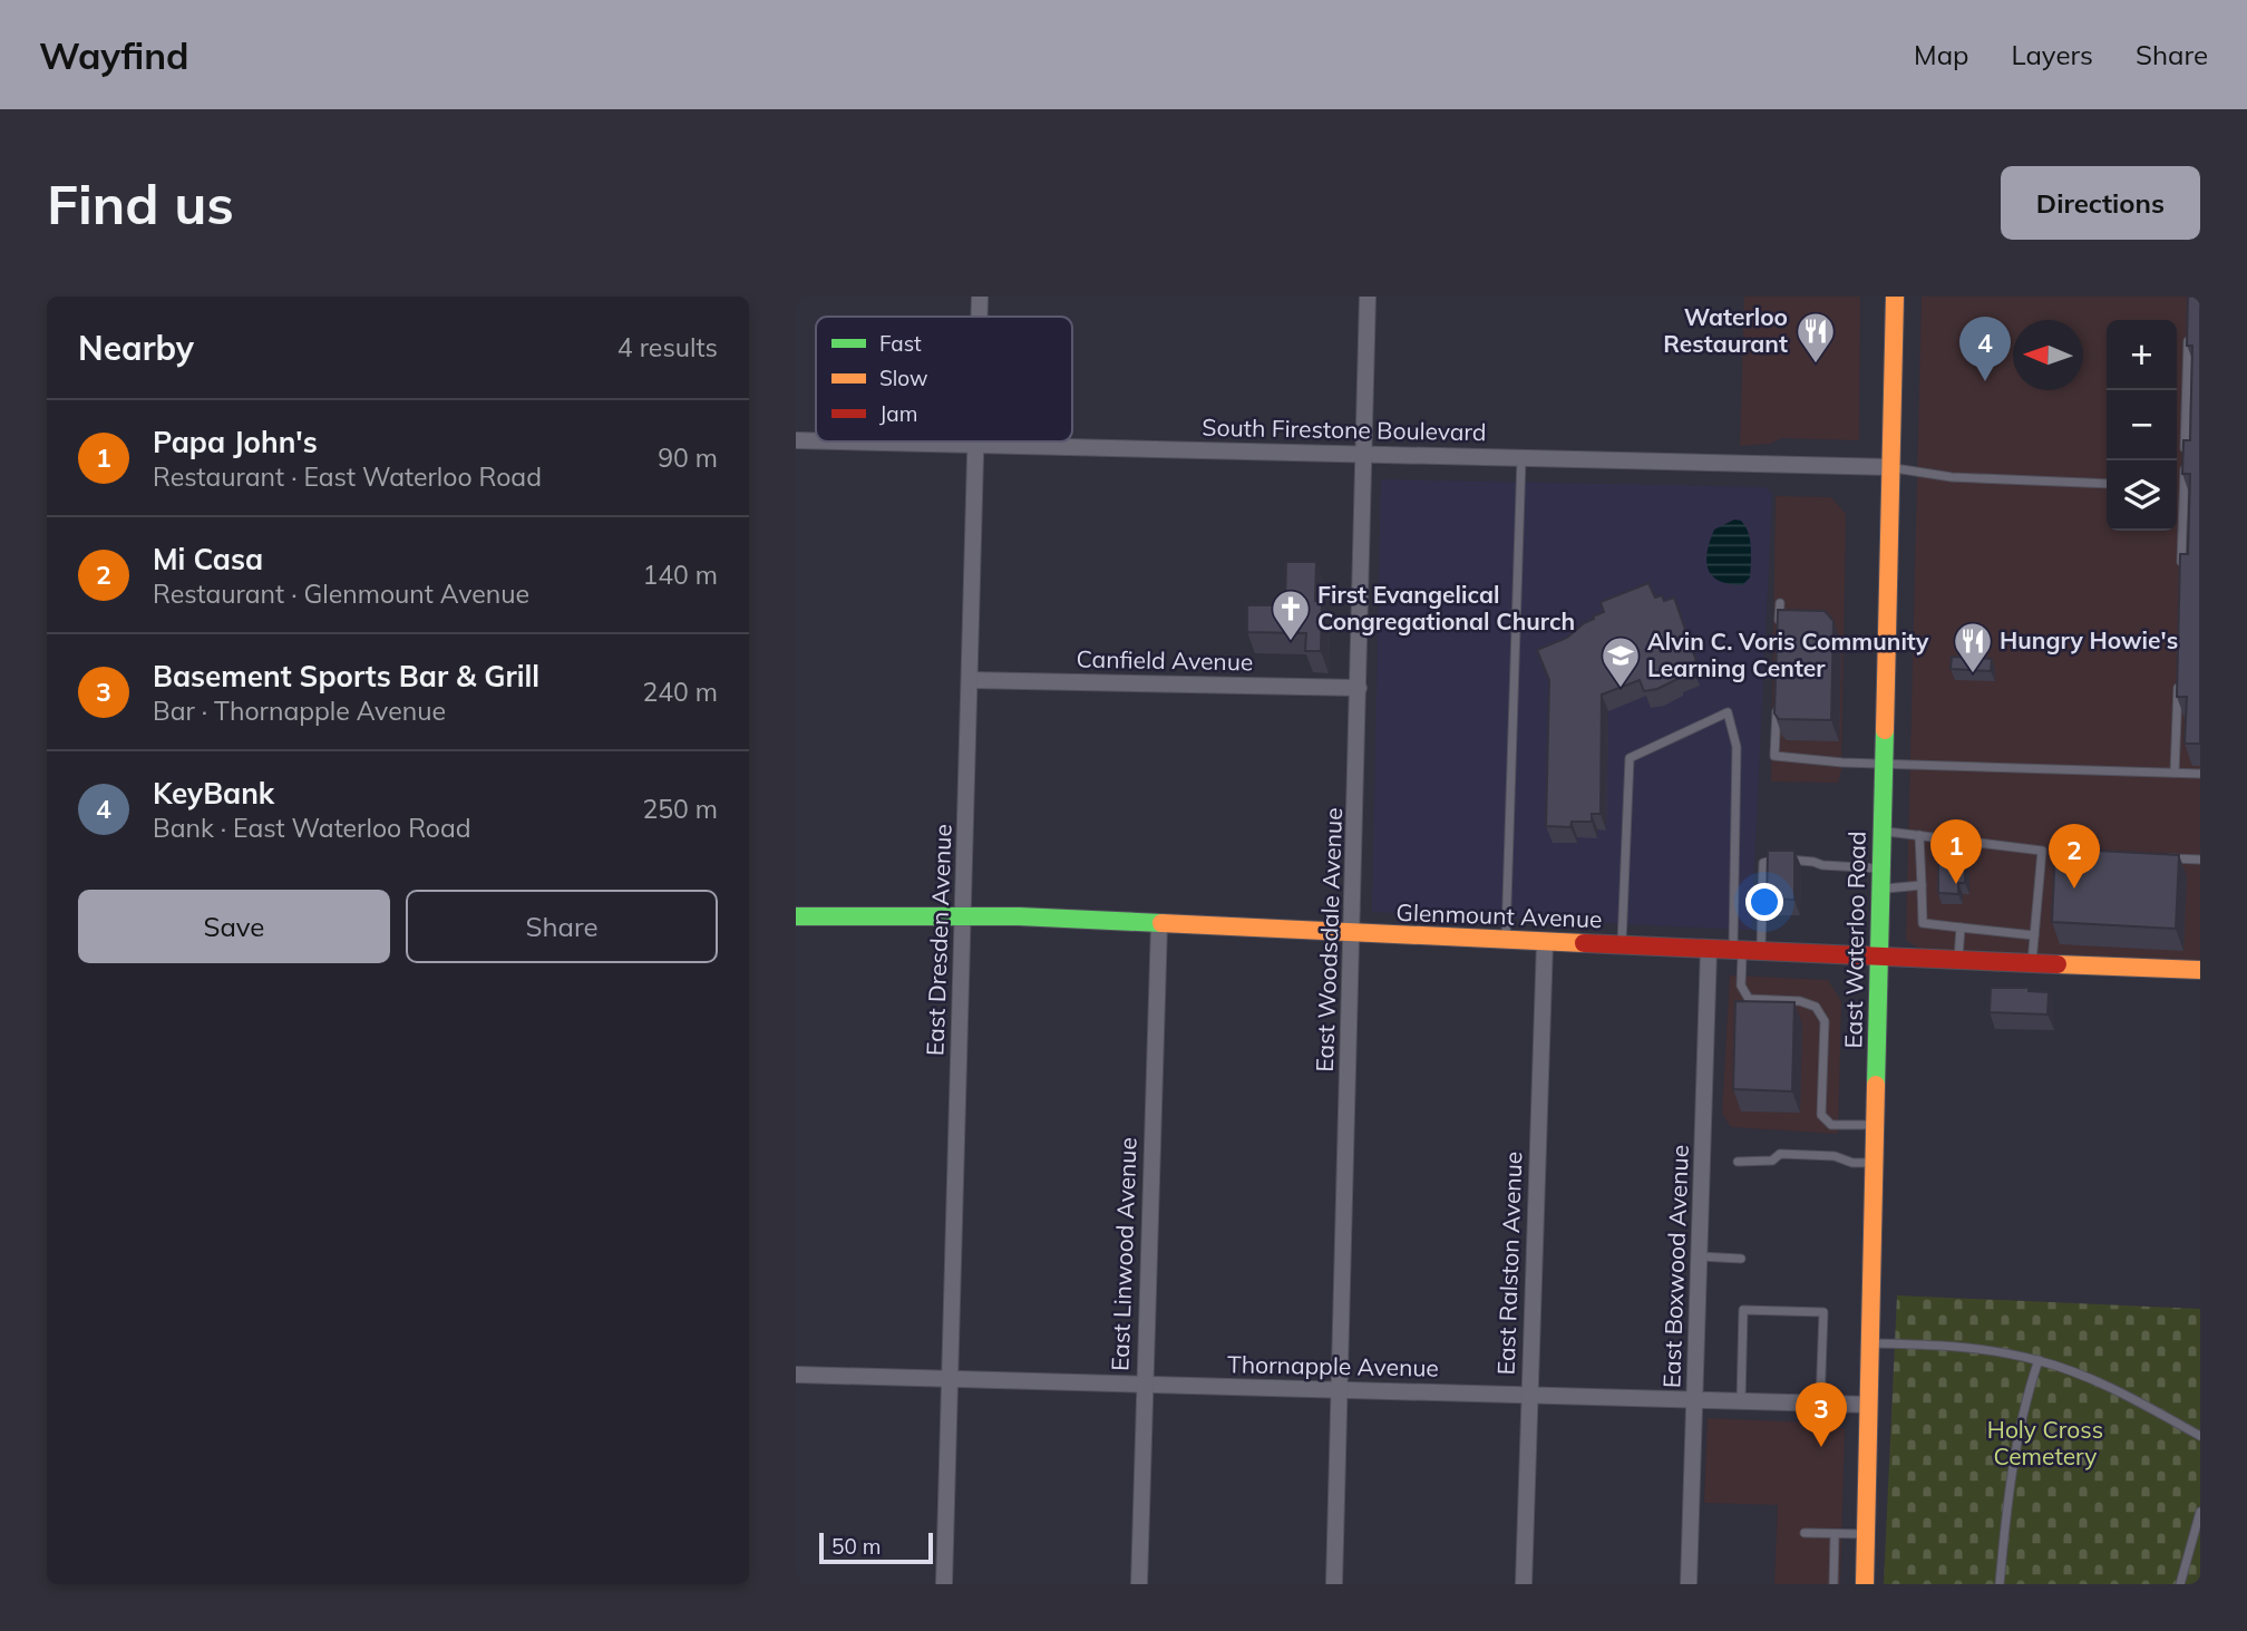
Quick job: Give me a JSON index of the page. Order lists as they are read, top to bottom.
{
  "streets": {
    "street": [
      "South Firestone Boulevard",
      "Canfield Avenue",
      "Glenmount Avenue",
      "East Dresden Avenue",
      "East Woodsdale Avenue",
      "East Waterloo Road",
      "East Linwood Avenue",
      "East Ralston Avenue",
      "East Boxwood Avenue",
      "Thornapple Avenue"
    ]
  },
  "crossings": [
    ["South Firestone Boulevard", "East Dresden Avenue"],
    ["South Firestone Boulevard", "East Woodsdale Avenue"],
    ["South Firestone Boulevard", "East Waterloo Road"],
    ["Canfield Avenue", "East Dresden Avenue"],
    ["Canfield Avenue", "East Woodsdale Avenue"],
    ["Glenmount Avenue", "East Dresden Avenue"],
    ["Glenmount Avenue", "East Woodsdale Avenue"],
    ["Glenmount Avenue", "East Waterloo Road"],
    ["Glenmount Avenue", "East Linwood Avenue"],
    ["Glenmount Avenue", "East Ralston Avenue"],
    ["Glenmount Avenue", "East Boxwood Avenue"],
    ["East Dresden Avenue", "Thornapple Avenue"],
    ["East Woodsdale Avenue", "Thornapple Avenue"],
    ["East Waterloo Road", "Thornapple Avenue"],
    ["East Linwood Avenue", "Thornapple Avenue"],
    ["East Ralston Avenue", "Thornapple Avenue"],
    ["East Boxwood Avenue", "Thornapple Avenue"]
  ],
  "parks": ["Holy Cross Cemetery"],
  "places": {
    "restaurant": ["Waterloo Restaurant", "Hungry Howie's"],
    "church": ["First Evangelical Congregational Church"],
    "school or university": ["Alvin C. Voris Community Learning Center"]
  },
  "legend": ["Fast", "Slow", "Jam"],
  "scale_bar": "50 m",
  "north": "left",
  "page": {
    "header": "Wayfind",
    "nav": ["Map", "Layers", "Share"],
    "buttons": [
      "Directions",
      ["Save", "Share"]
    ],
    "title": "Find us",
    "heading": ["Nearby", "4 results"],
    "pins": [
      "4",
      "1",
      "2",
      "3"
    ],
    "map_buttons": ["+", "−"],
    "list": [
      {
        "mark": "1",
        "name": "Papa John's",
        "note": "Restaurant · East Waterloo Road",
        "value": "90 m"
      },
      {
        "mark": "2",
        "name": "Mi Casa",
        "note": "Restaurant · Glenmount Avenue",
        "value": "140 m"
      },
      {
        "mark": "3",
        "name": "Basement Sports Bar & Grill",
        "note": "Bar · Thornapple Avenue",
        "value": "240 m"
      },
      {
        "mark": "4",
        "name": "KeyBank",
        "note": "Bank · East Waterloo Road",
        "value": "250 m"
      }
    ],
    "scale": "50 m"
  }
}
